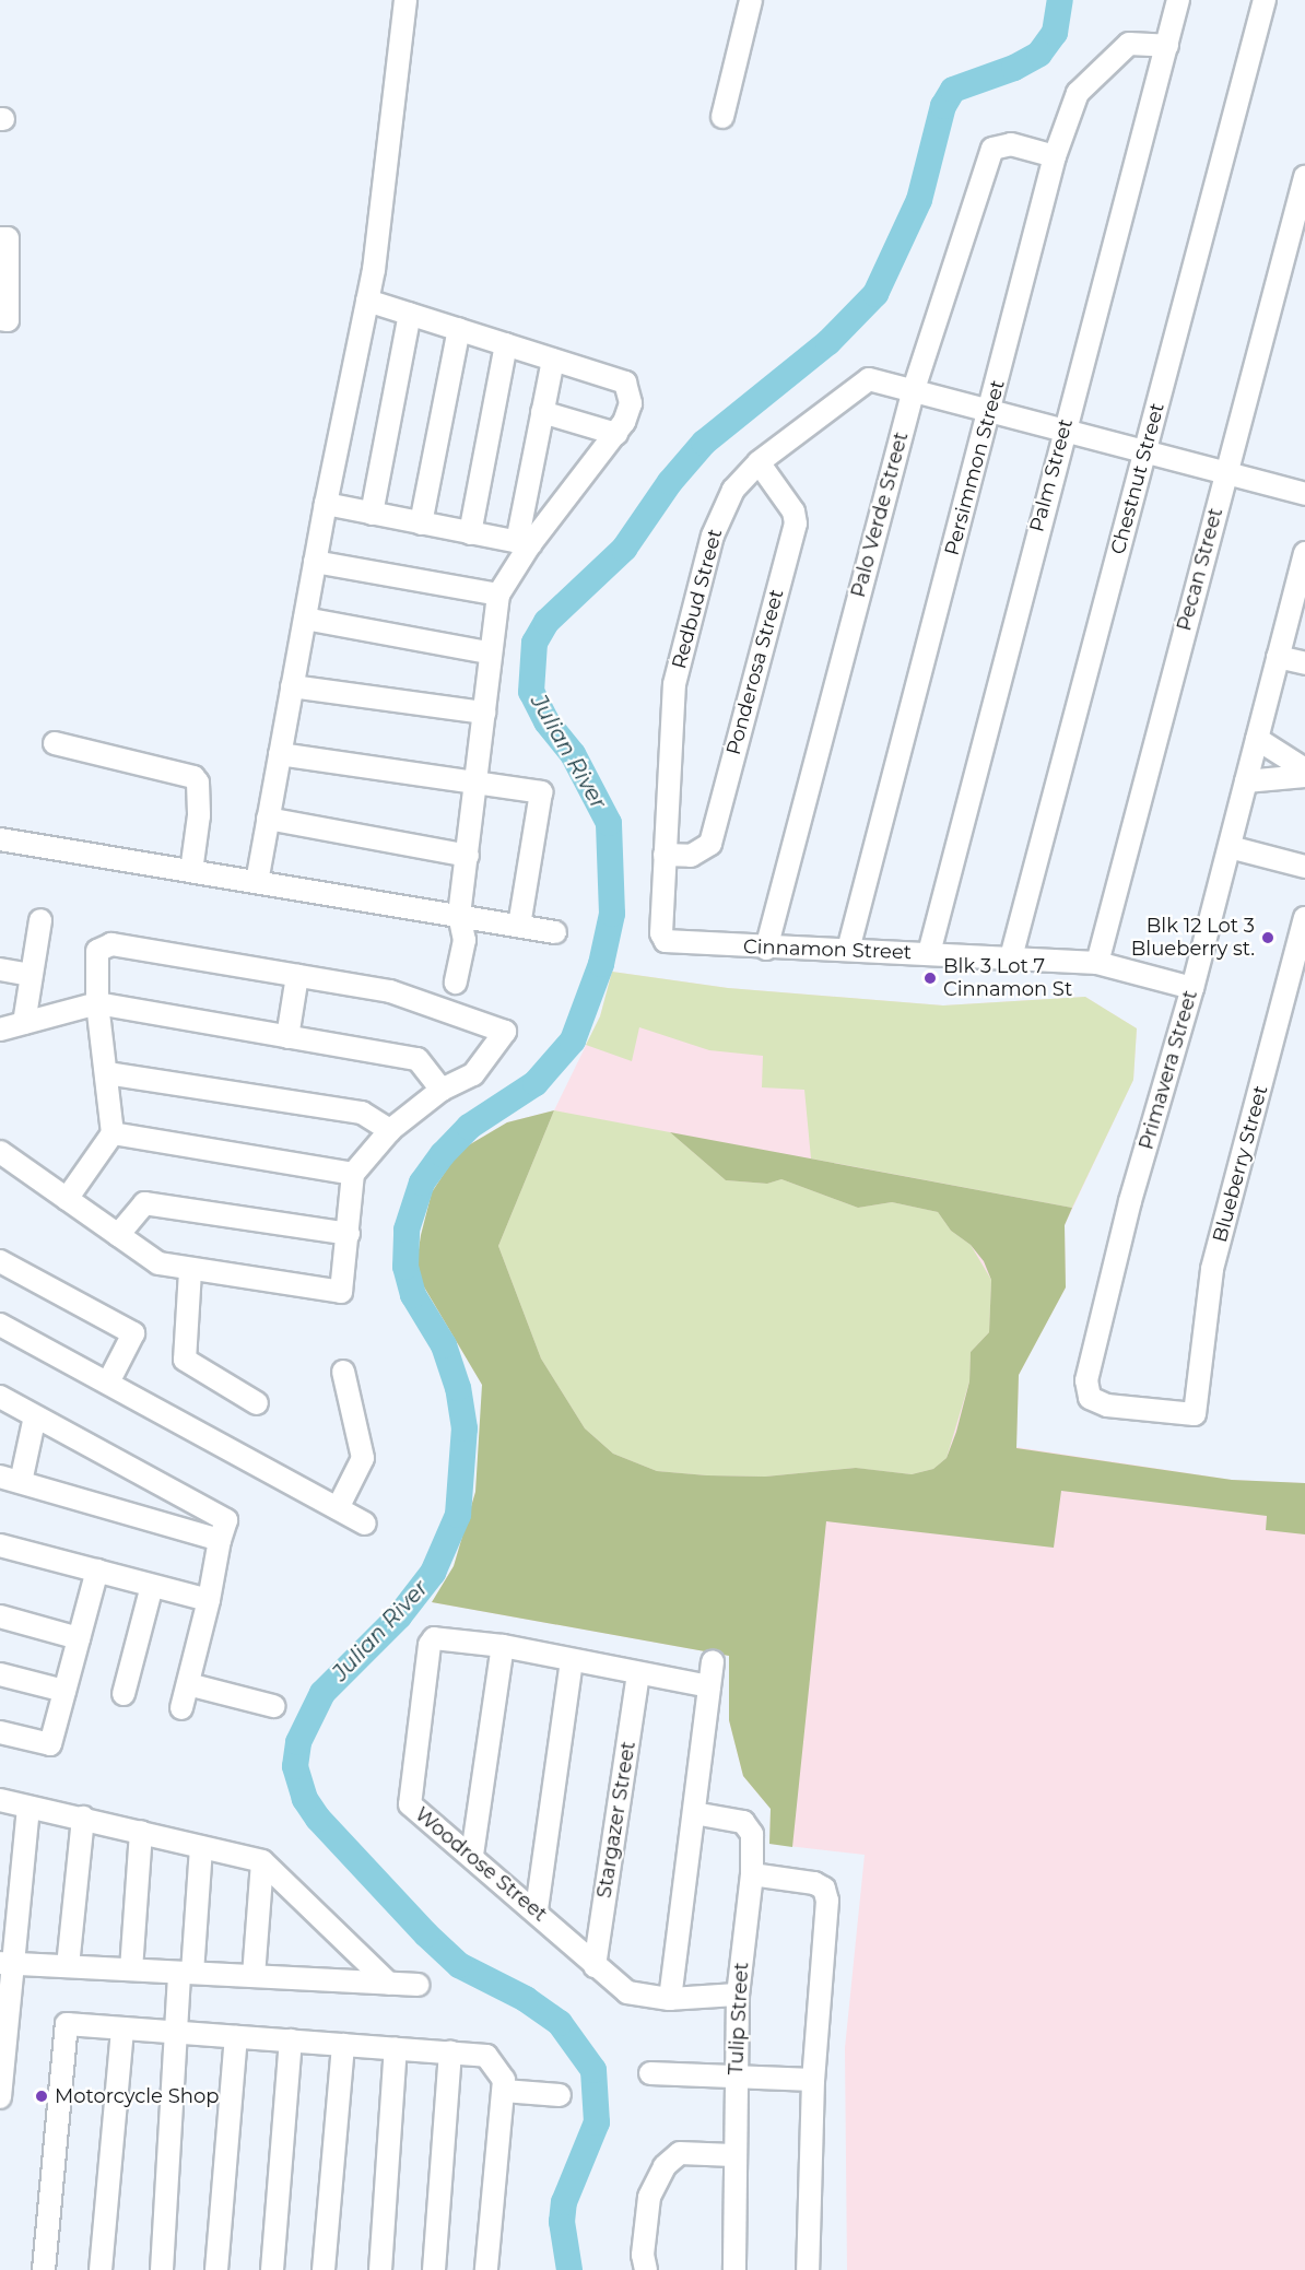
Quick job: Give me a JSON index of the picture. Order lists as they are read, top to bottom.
{
  "streets": {
    "street": [
      "Persimmon Street",
      "Palm Street",
      "Chestnut Street",
      "Palo Verde Street",
      "Pecan Street",
      "Redbud Street",
      "Ponderosa Street",
      "Cinnamon Street",
      "Primavera Street",
      "Blueberry Street",
      "Stargazer Street",
      "Woodrose Street",
      "Tulip Street"
    ]
  },
  "crossings": [
    ["Persimmon Street", "Palm Street"],
    ["Persimmon Street", "Palo Verde Street"],
    ["Persimmon Street", "Redbud Street"],
    ["Persimmon Street", "Cinnamon Street"],
    ["Palm Street", "Redbud Street"],
    ["Palm Street", "Cinnamon Street"],
    ["Chestnut Street", "Redbud Street"],
    ["Chestnut Street", "Cinnamon Street"],
    ["Palo Verde Street", "Redbud Street"],
    ["Palo Verde Street", "Cinnamon Street"],
    ["Pecan Street", "Redbud Street"],
    ["Pecan Street", "Cinnamon Street"],
    ["Redbud Street", "Ponderosa Street"],
    ["Redbud Street", "Cinnamon Street"],
    ["Cinnamon Street", "Primavera Street"],
    ["Primavera Street", "Blueberry Street"],
    ["Stargazer Street", "Woodrose Street"],
    ["Woodrose Street", "Tulip Street"]
  ],
  "water": ["Julian River"],
  "places": ["Blk 12 Lot 3 Blueberry st.", "Blk 3 Lot 7 Cinnamon St", "Motorcycle Shop"]
}
